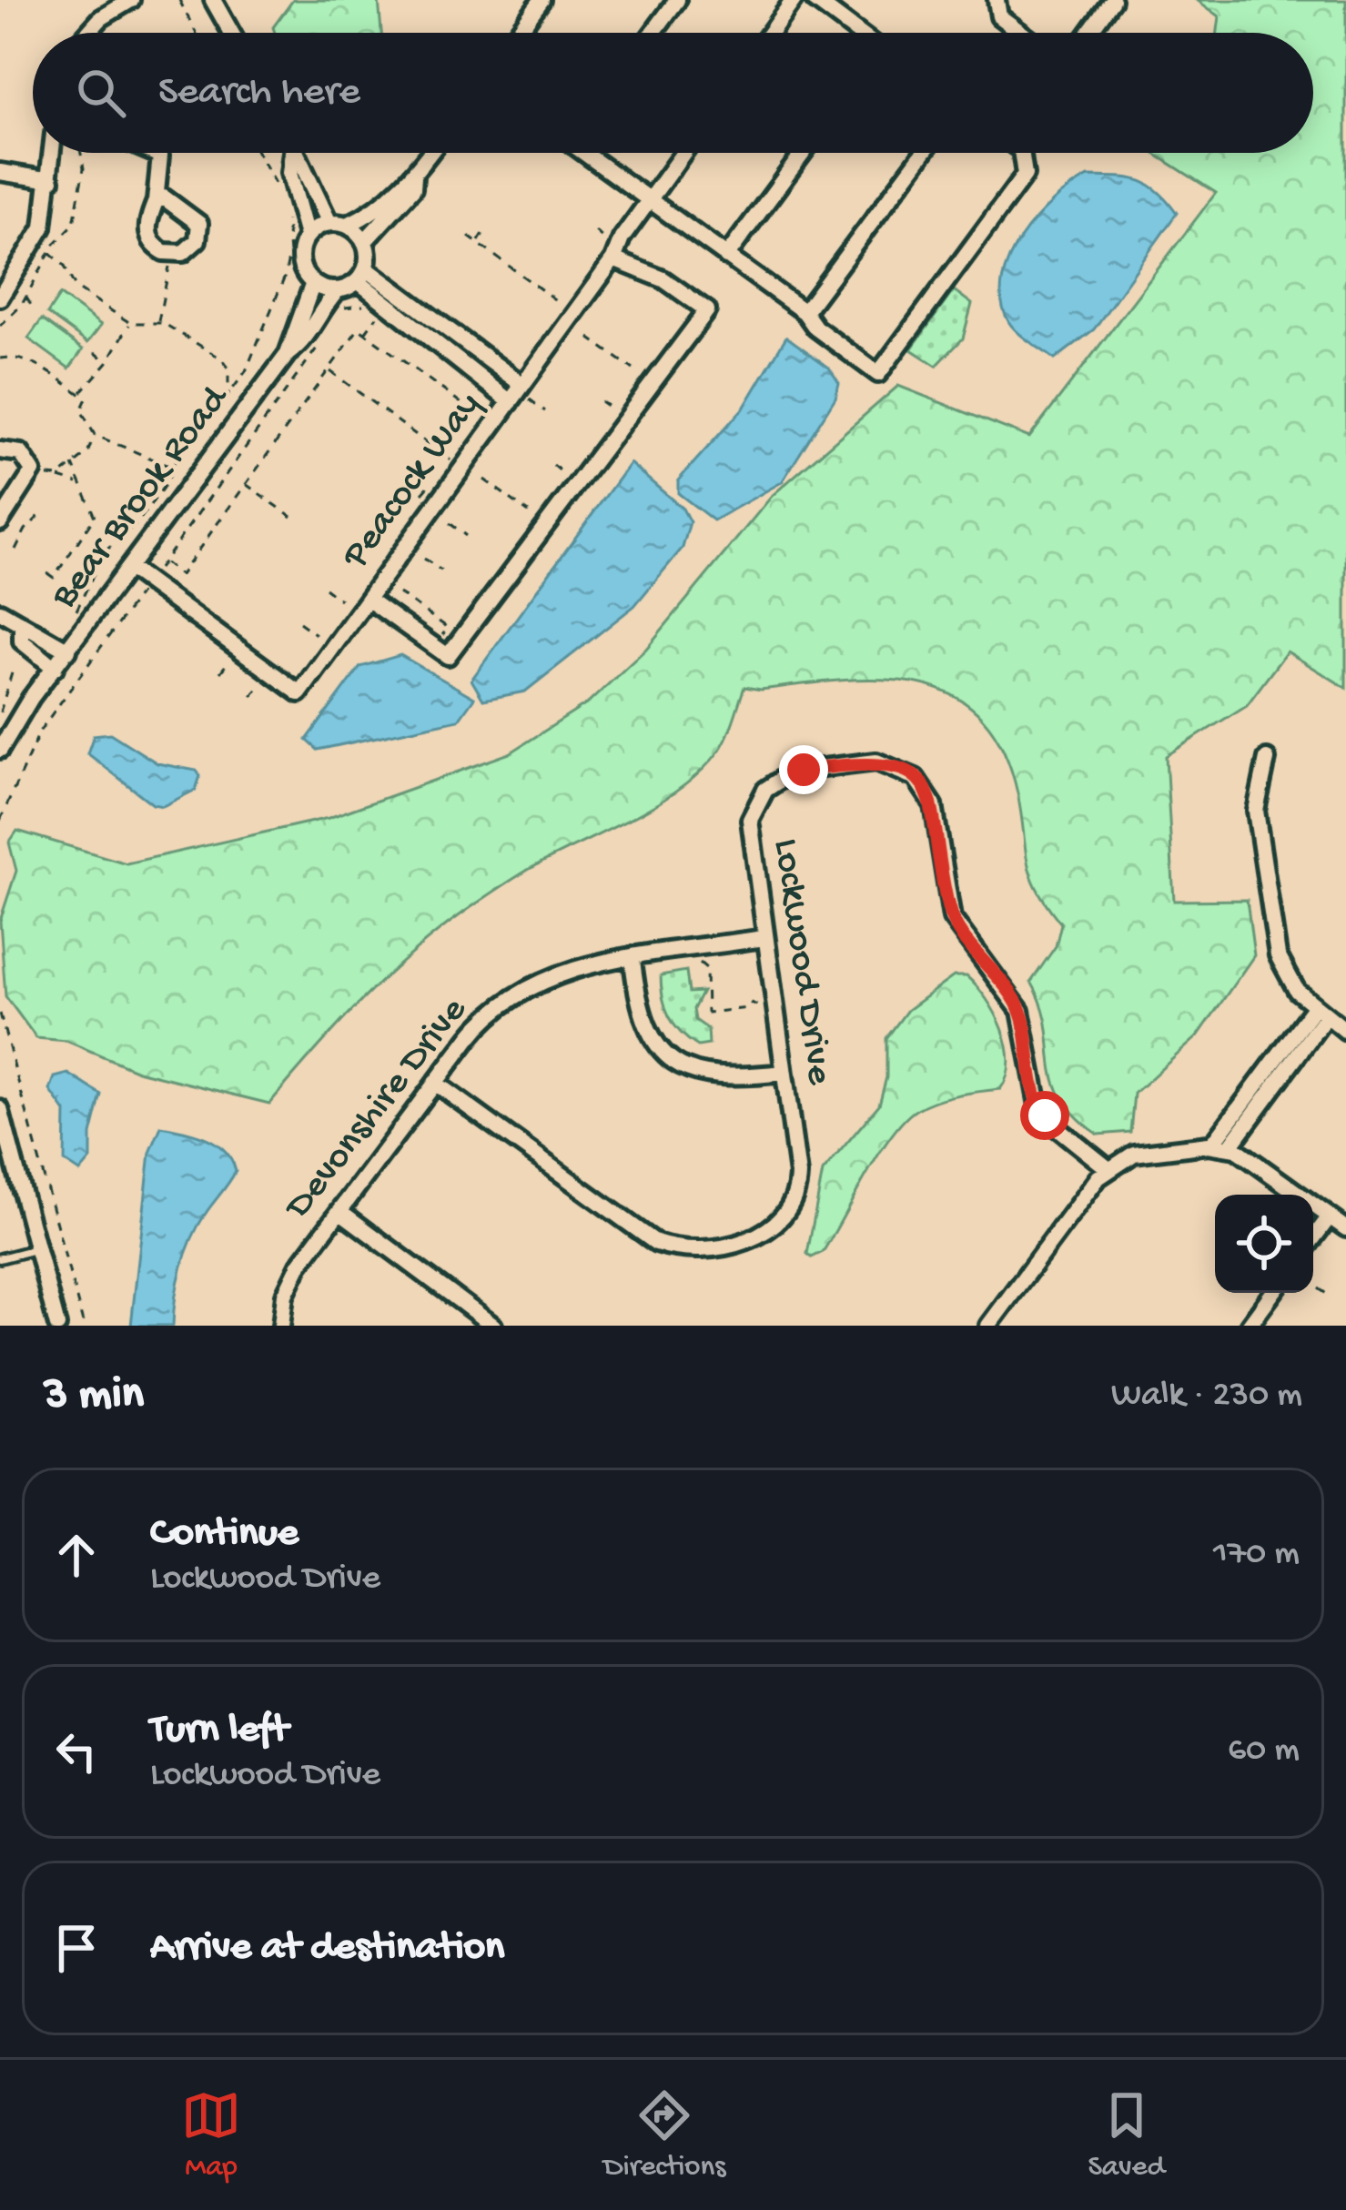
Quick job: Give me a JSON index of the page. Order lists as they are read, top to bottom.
{
  "streets": {
    "street": [
      "Peacock Way",
      "Bear Brook Road",
      "Lockwood Drive",
      "Devonshire Drive"
    ]
  },
  "crossings": [
    ["Peacock Way", "Bear Brook Road"],
    ["Lockwood Drive", "Devonshire Drive"]
  ],
  "page": {
    "search": "Search here",
    "heading": ["3 min", "Walk · 230 m"],
    "list": [
      ["Continue", "Lockwood Drive", "170 m"],
      ["Turn left", "Lockwood Drive", "60 m"],
      "Arrive at destination"
    ],
    "nav": ["Map", "Directions", "Saved"]
  }
}
